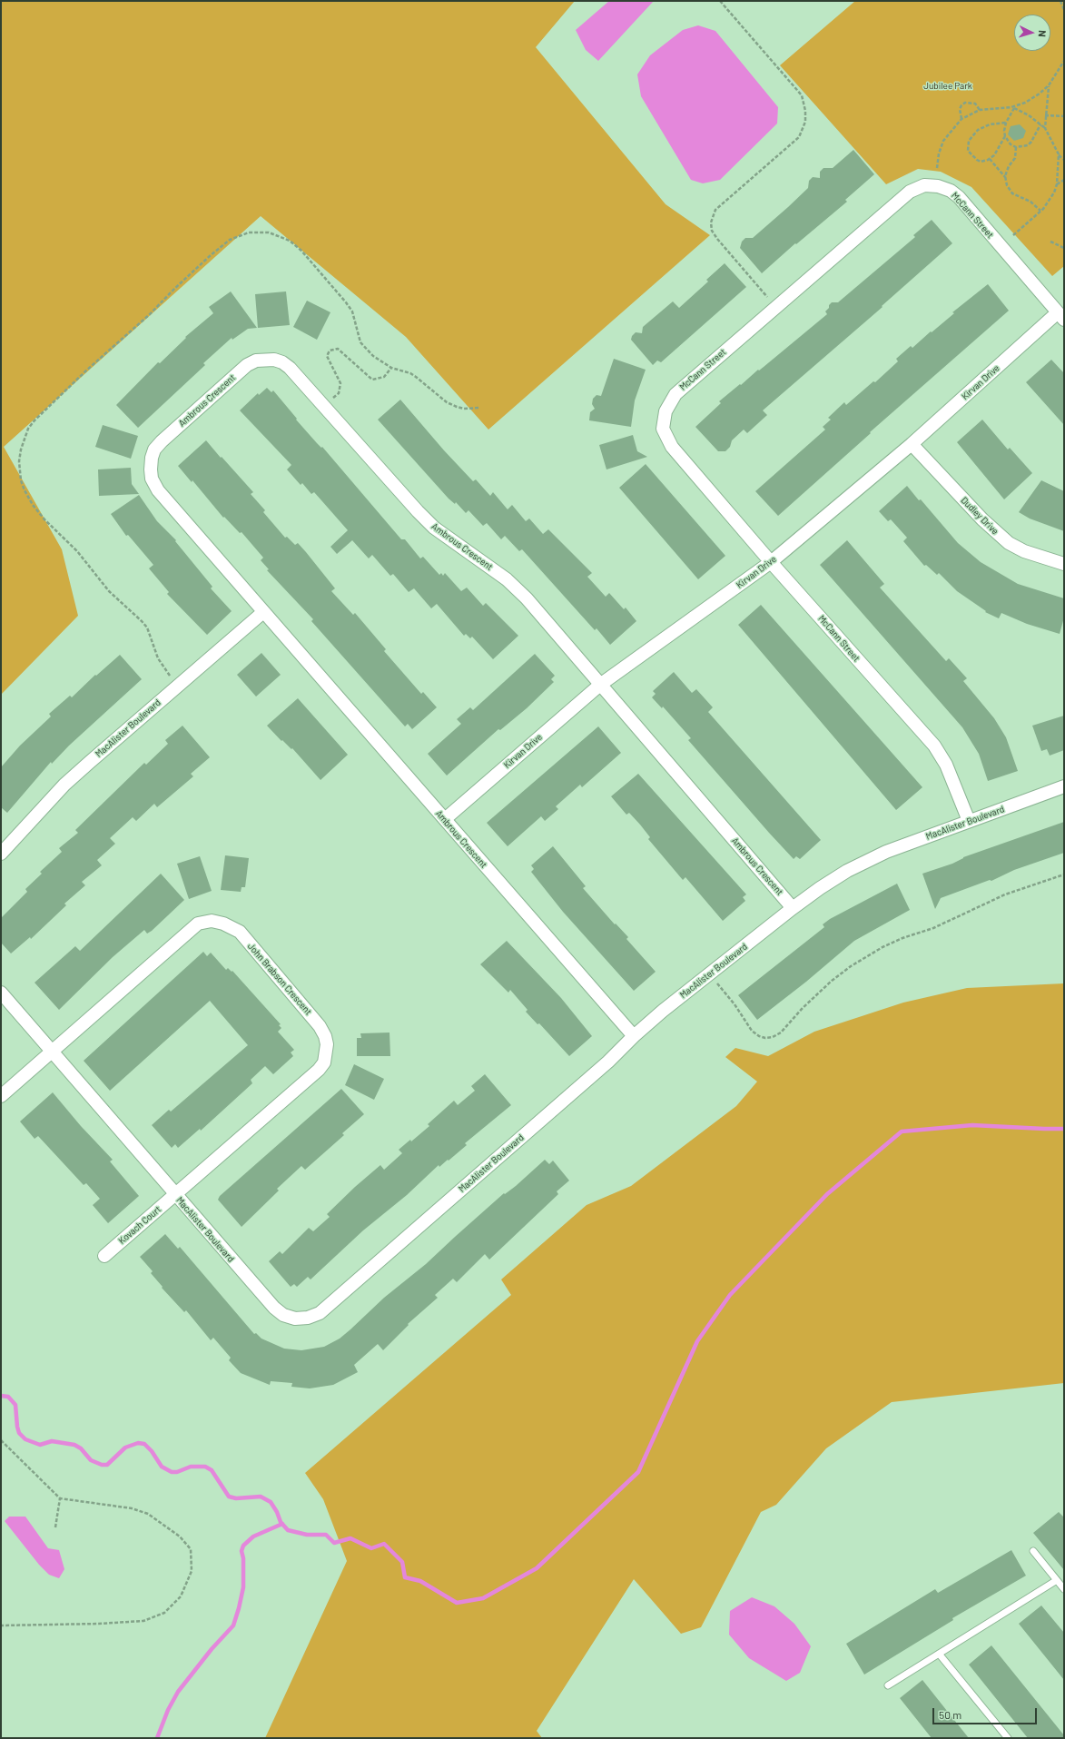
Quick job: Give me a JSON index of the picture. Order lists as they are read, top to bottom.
{
  "streets": {
    "street": [
      "McCann Street",
      "Kirvan Drive",
      "Ambrous Crescent",
      "Dudley Drive",
      "MacAlister Boulevard",
      "John Brabson Crescent",
      "Kovach Court"
    ]
  },
  "crossings": [
    ["McCann Street", "Kirvan Drive"],
    ["McCann Street", "MacAlister Boulevard"],
    ["Kirvan Drive", "Ambrous Crescent"],
    ["Kirvan Drive", "Dudley Drive"],
    ["Ambrous Crescent", "MacAlister Boulevard"],
    ["MacAlister Boulevard", "John Brabson Crescent"],
    ["MacAlister Boulevard", "Kovach Court"],
    ["John Brabson Crescent", "Kovach Court"]
  ],
  "parks": ["Jubilee Park"],
  "scale_bar": "50 m",
  "north": "right"
}
